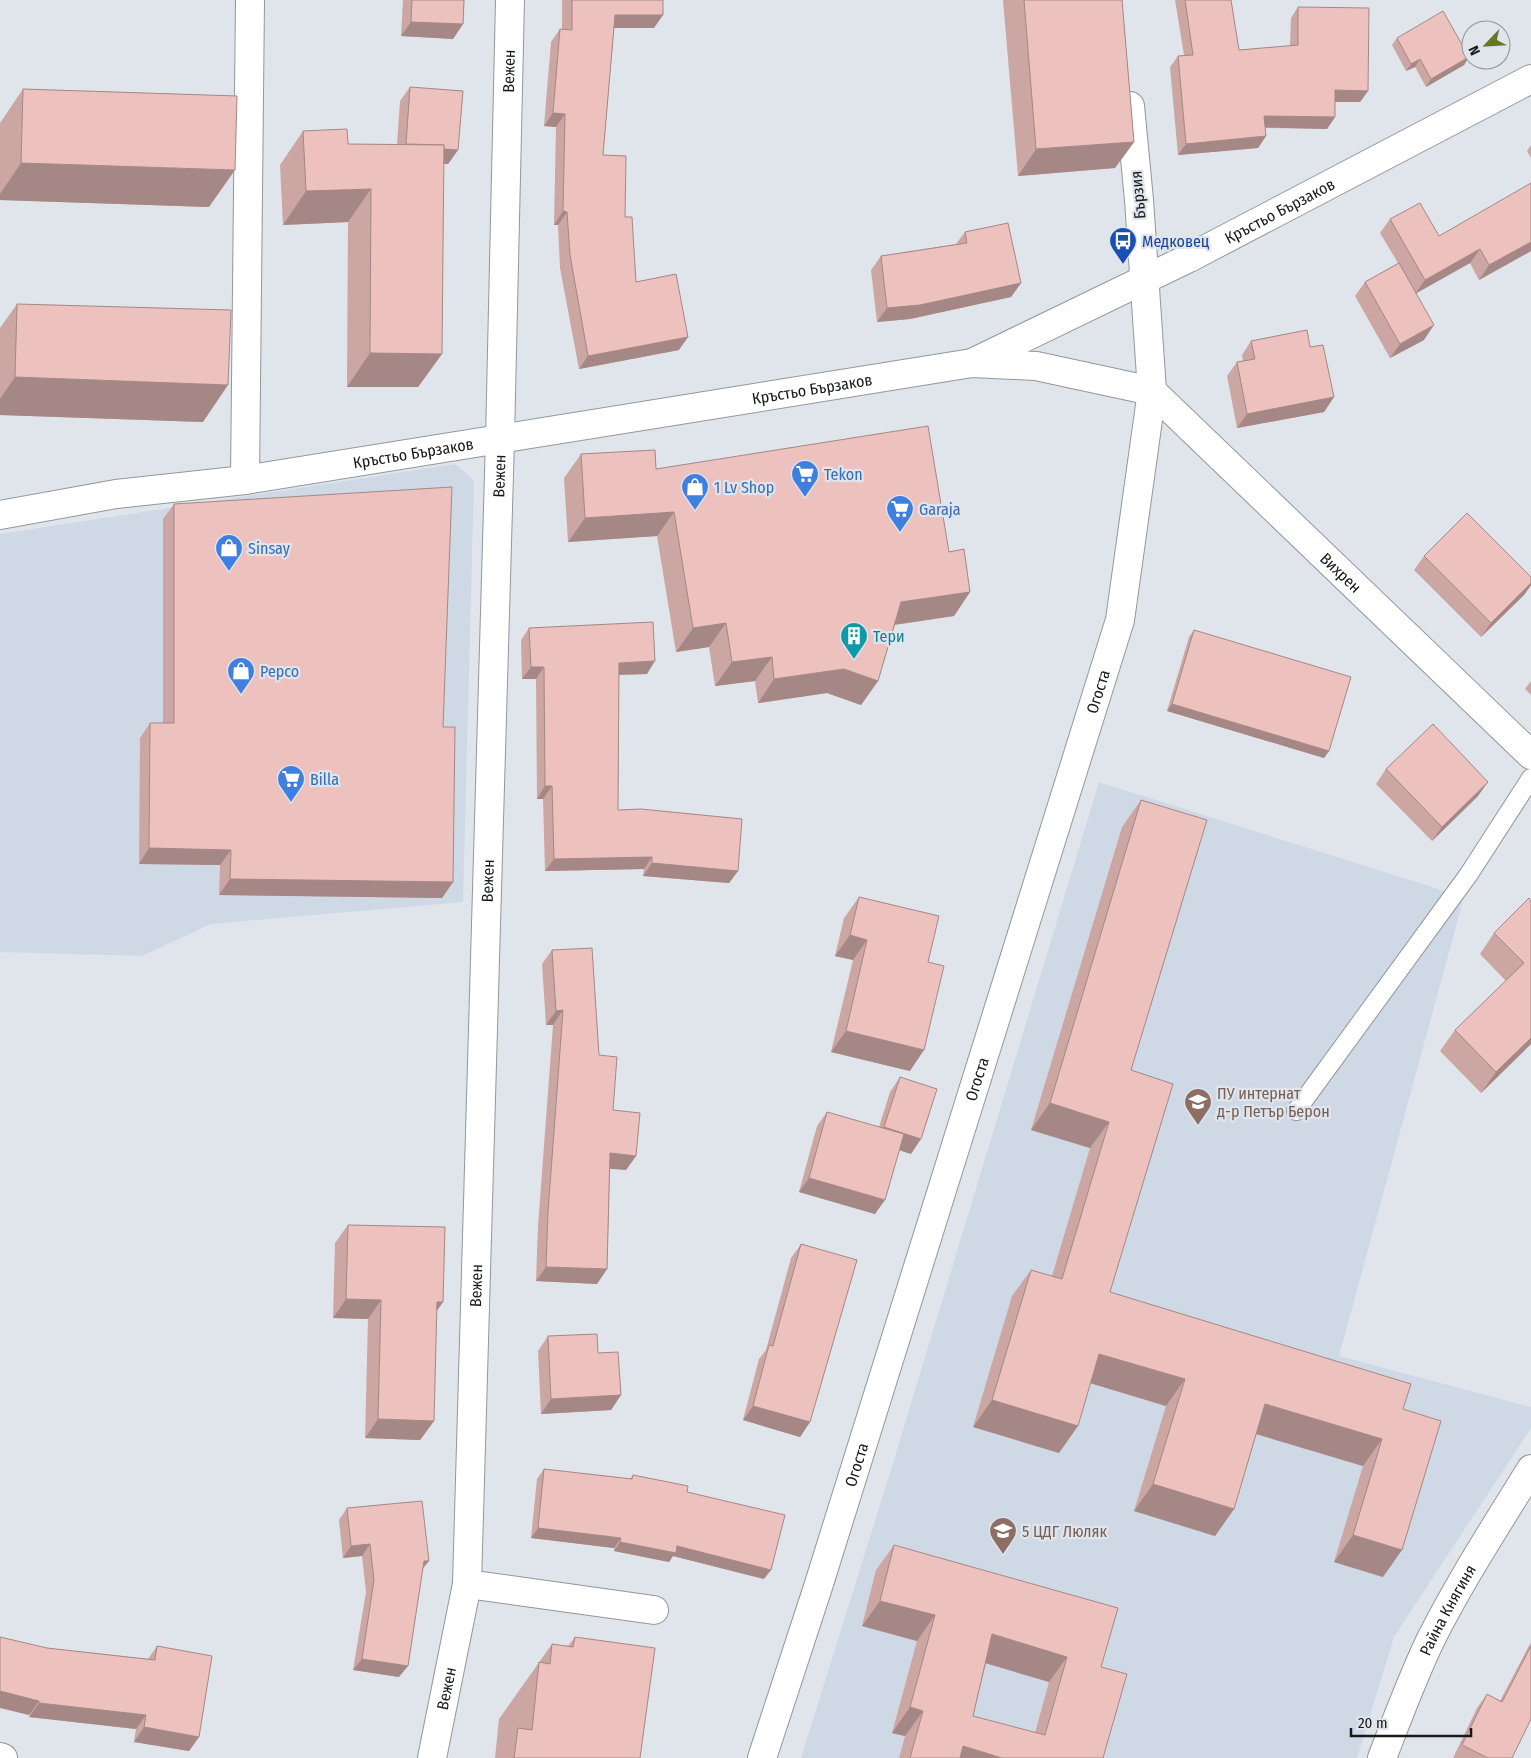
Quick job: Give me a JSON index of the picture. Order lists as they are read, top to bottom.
{
  "streets": {
    "street": [
      "Вежен",
      "Бързия",
      "Кръстьо Бързаков",
      "Вихрен",
      "Огоста",
      "Райна Княгиня"
    ]
  },
  "crossings": [
    ["Вежен", "Кръстьо Бързаков"],
    ["Бързия", "Кръстьо Бързаков"],
    ["Бързия", "Вихрен"],
    ["Бързия", "Огоста"],
    ["Кръстьо Бързаков", "Вихрен"],
    ["Кръстьо Бързаков", "Огоста"],
    ["Вихрен", "Огоста"]
  ],
  "places": {
    "bus stop": ["Медковец"],
    "supermarket": ["Tekon", "Garaja", "Billa"],
    "shop": ["1 Lv Shop", "Sinsay", "Pepco"],
    "building": ["Тери"],
    "school or university": ["ПУ интернат д-р Петър Берон", "5 ЦДГ Люляк"]
  },
  "scale_bar": "20 m",
  "north": "bottom left"
}
